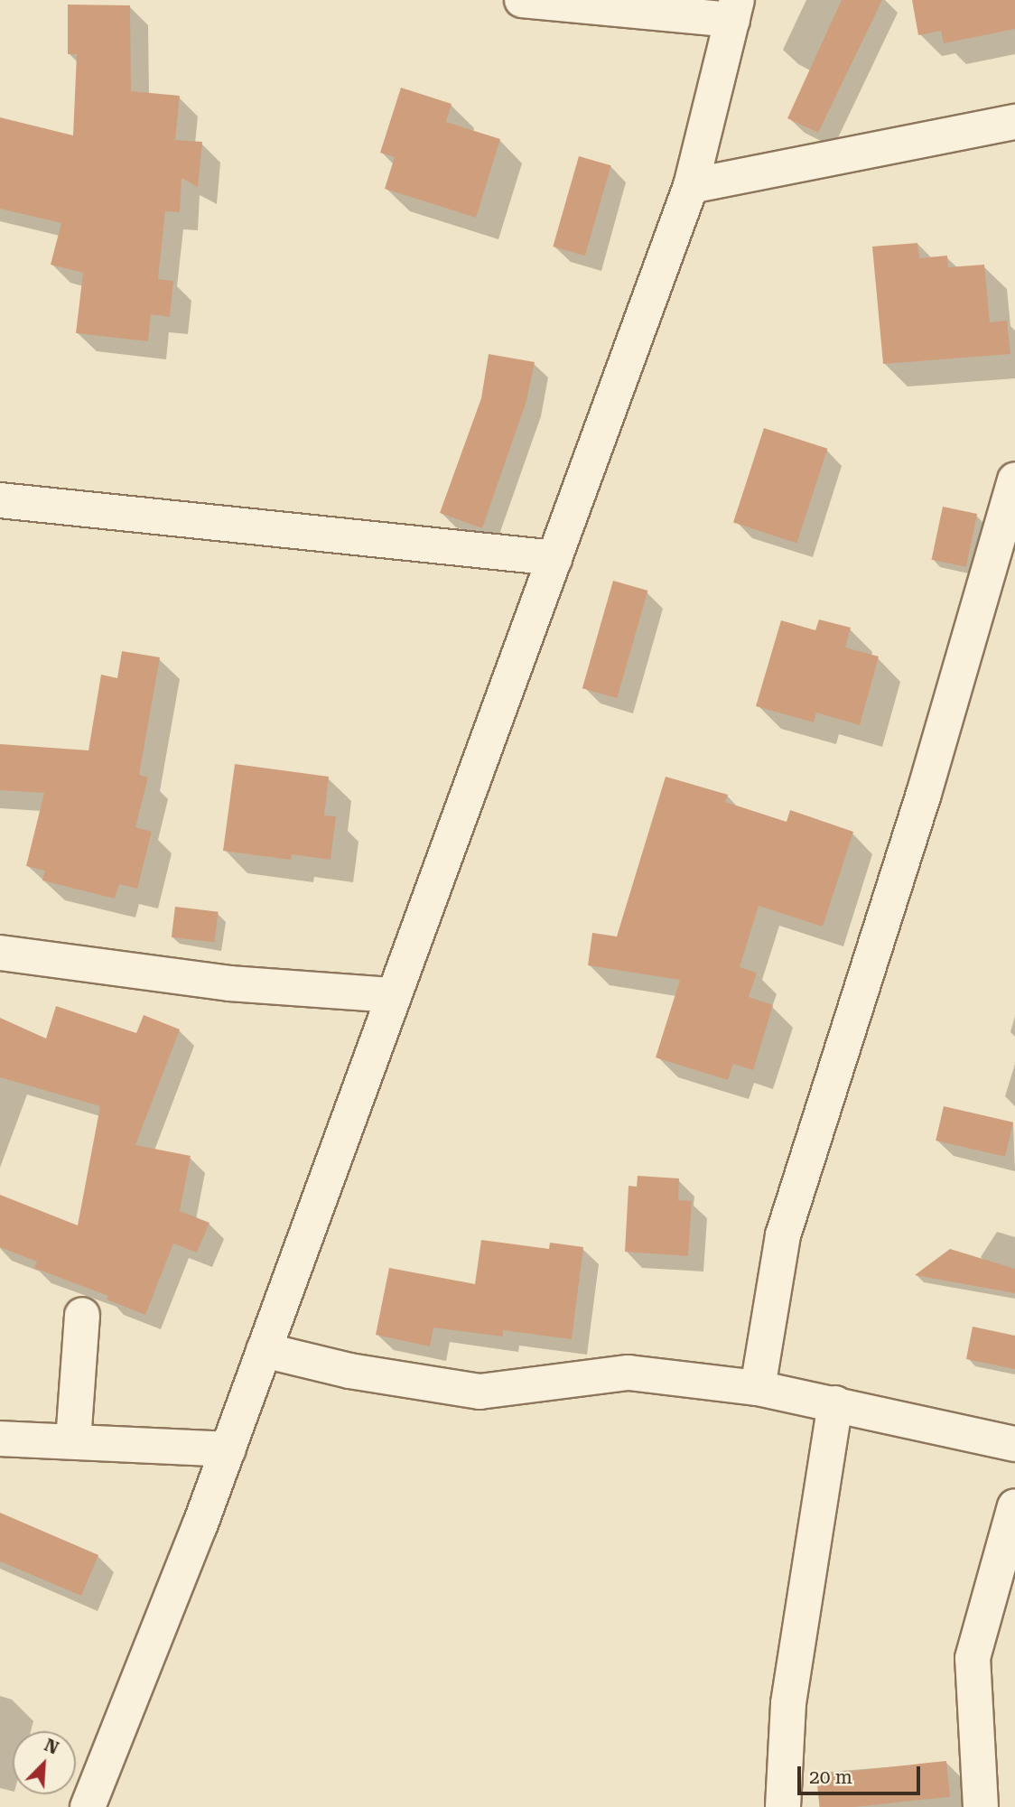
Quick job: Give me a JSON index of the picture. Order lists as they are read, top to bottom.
{
  "scale_bar": "20 m",
  "north": "top right"
}
